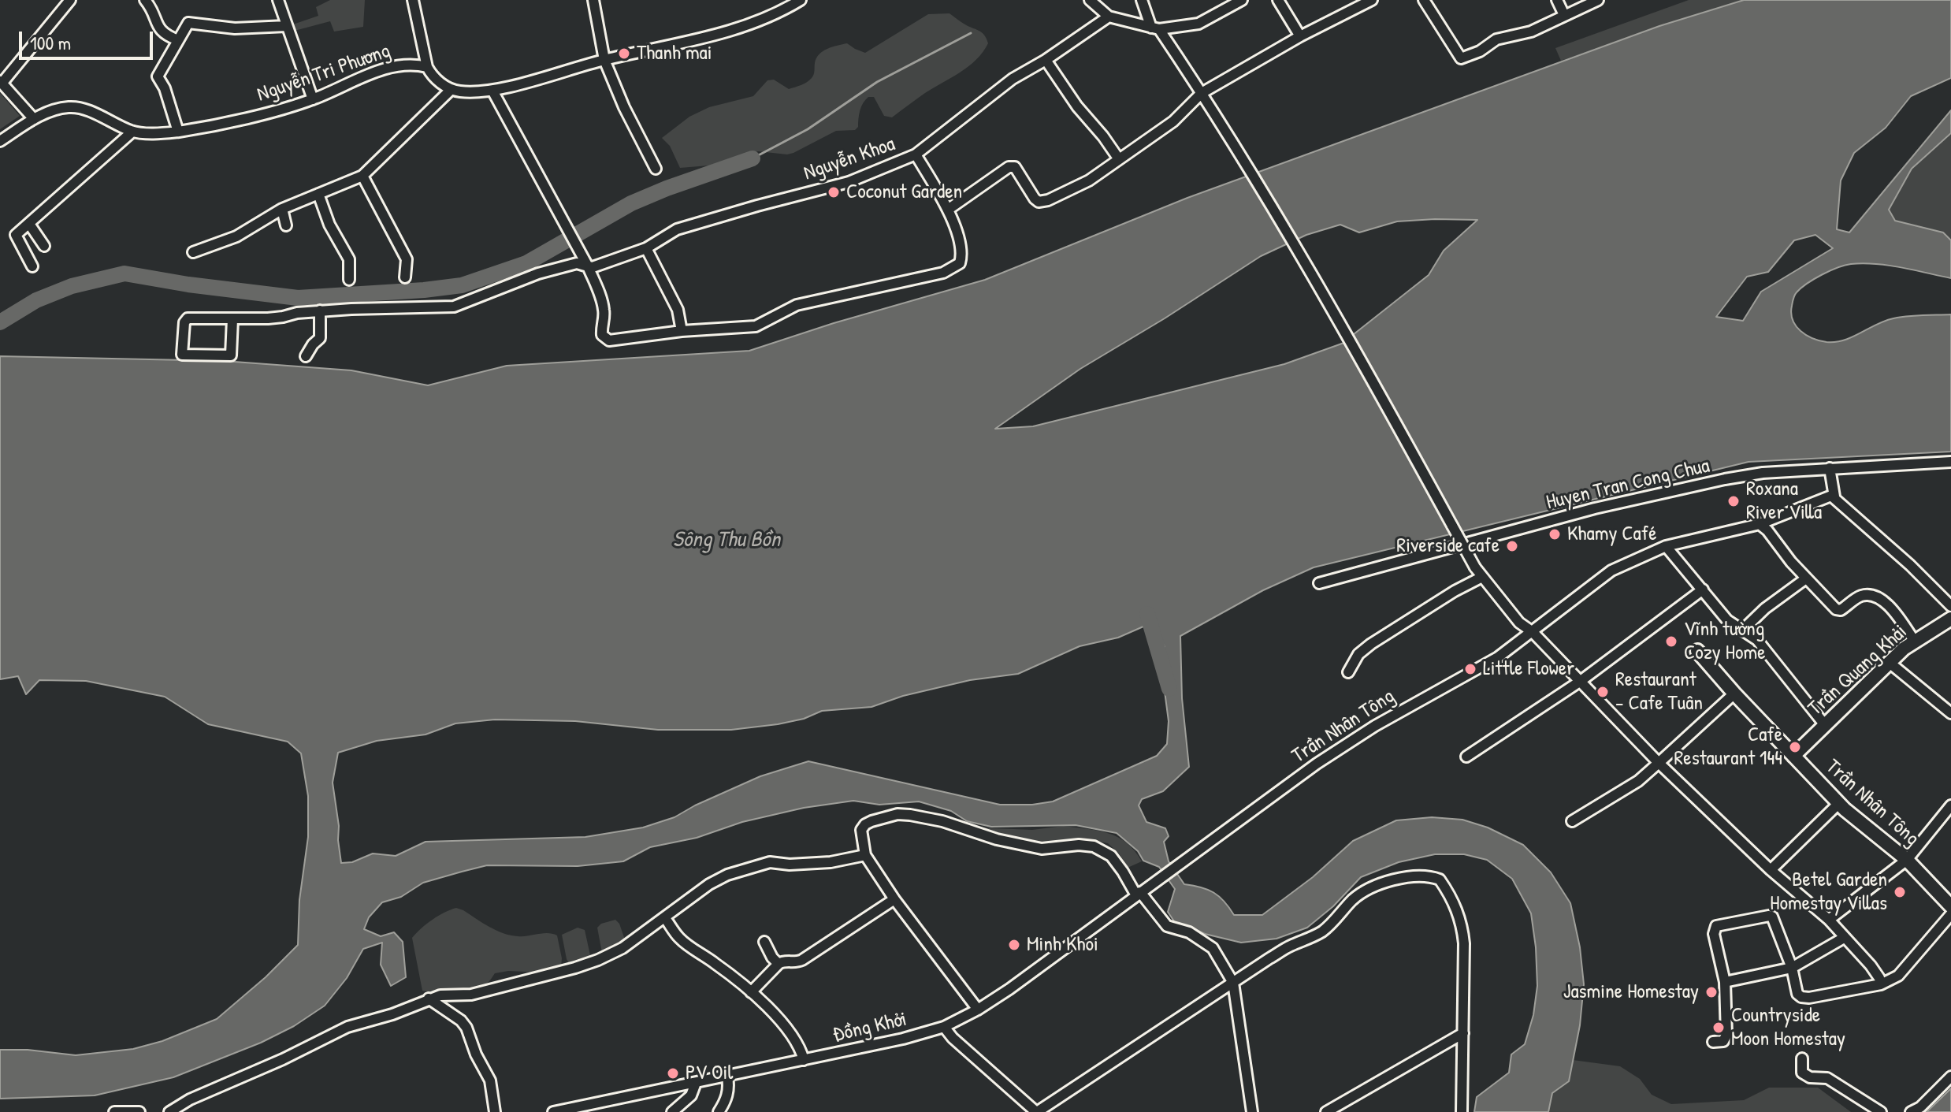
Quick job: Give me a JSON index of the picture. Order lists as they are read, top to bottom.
{
  "streets": {
    "street": [
      "Nguyễn Tri Phương",
      "Nguyễn Khoa",
      "Huyen Tran Cong Chua",
      "Trần Quang Khải",
      "Trần Nhân Tông",
      "Đồng Khởi"
    ]
  },
  "crossings": [
    ["Trần Quang Khải", "Trần Nhân Tông"],
    ["Trần Nhân Tông", "Đồng Khởi"]
  ],
  "water": ["Sông Thu Bồn"],
  "places": [
    "Thanh mai",
    "Coconut Garden",
    "Roxana River Villa",
    "Khamy Café",
    "Riverside cafe",
    "Vĩnh tường Cozy Home",
    "Little Flower",
    "Restaurant - Cafe Tuân",
    "Cafe Restaurant 144",
    "Betel Garden Homestay Villas",
    "Minh Khoi",
    "Jasmine Homestay",
    "Countryside Moon Homestay",
    "PV Oil"
  ],
  "scale_bar": "100 m"
}
